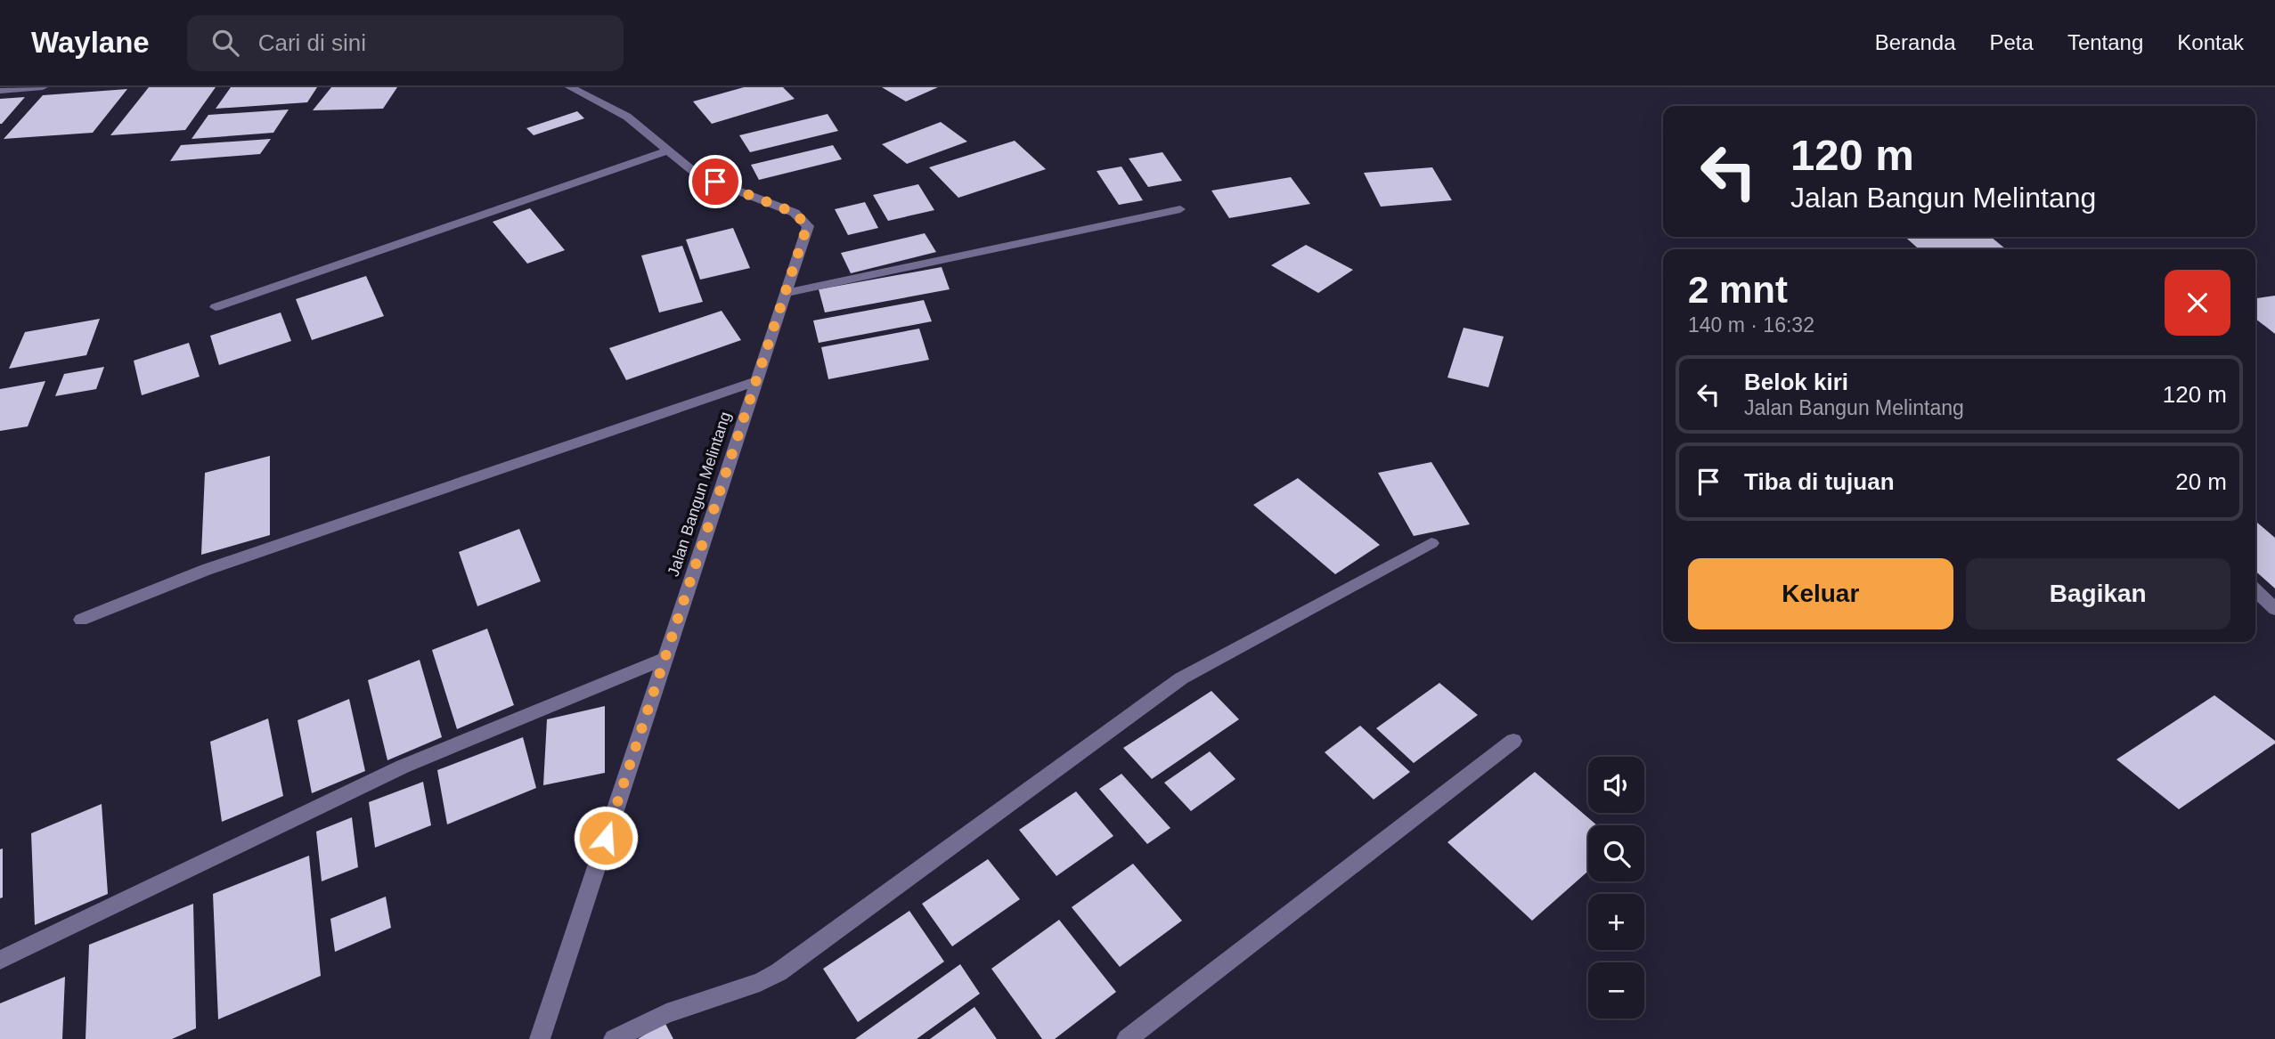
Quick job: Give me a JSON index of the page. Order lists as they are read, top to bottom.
{
  "streets": {
    "street": ["Jalan Bangun Melintang"]
  },
  "page": {
    "header": "Waylane",
    "search": "Cari di sini",
    "nav": [
      "Beranda",
      "Peta",
      "Tentang",
      "Kontak"
    ],
    "turn": ["120 m", "Jalan Bangun Melintang"],
    "heading": ["2 mnt", "140 m · 16:32"],
    "list": [
      {
        "name": "Belok kiri",
        "note": "Jalan Bangun Melintang",
        "value": "120 m"
      },
      {
        "name": "Tiba di tujuan",
        "value": "20 m"
      }
    ],
    "buttons": ["Keluar", "Bagikan"],
    "map_buttons": ["+", "−"]
  }
}
